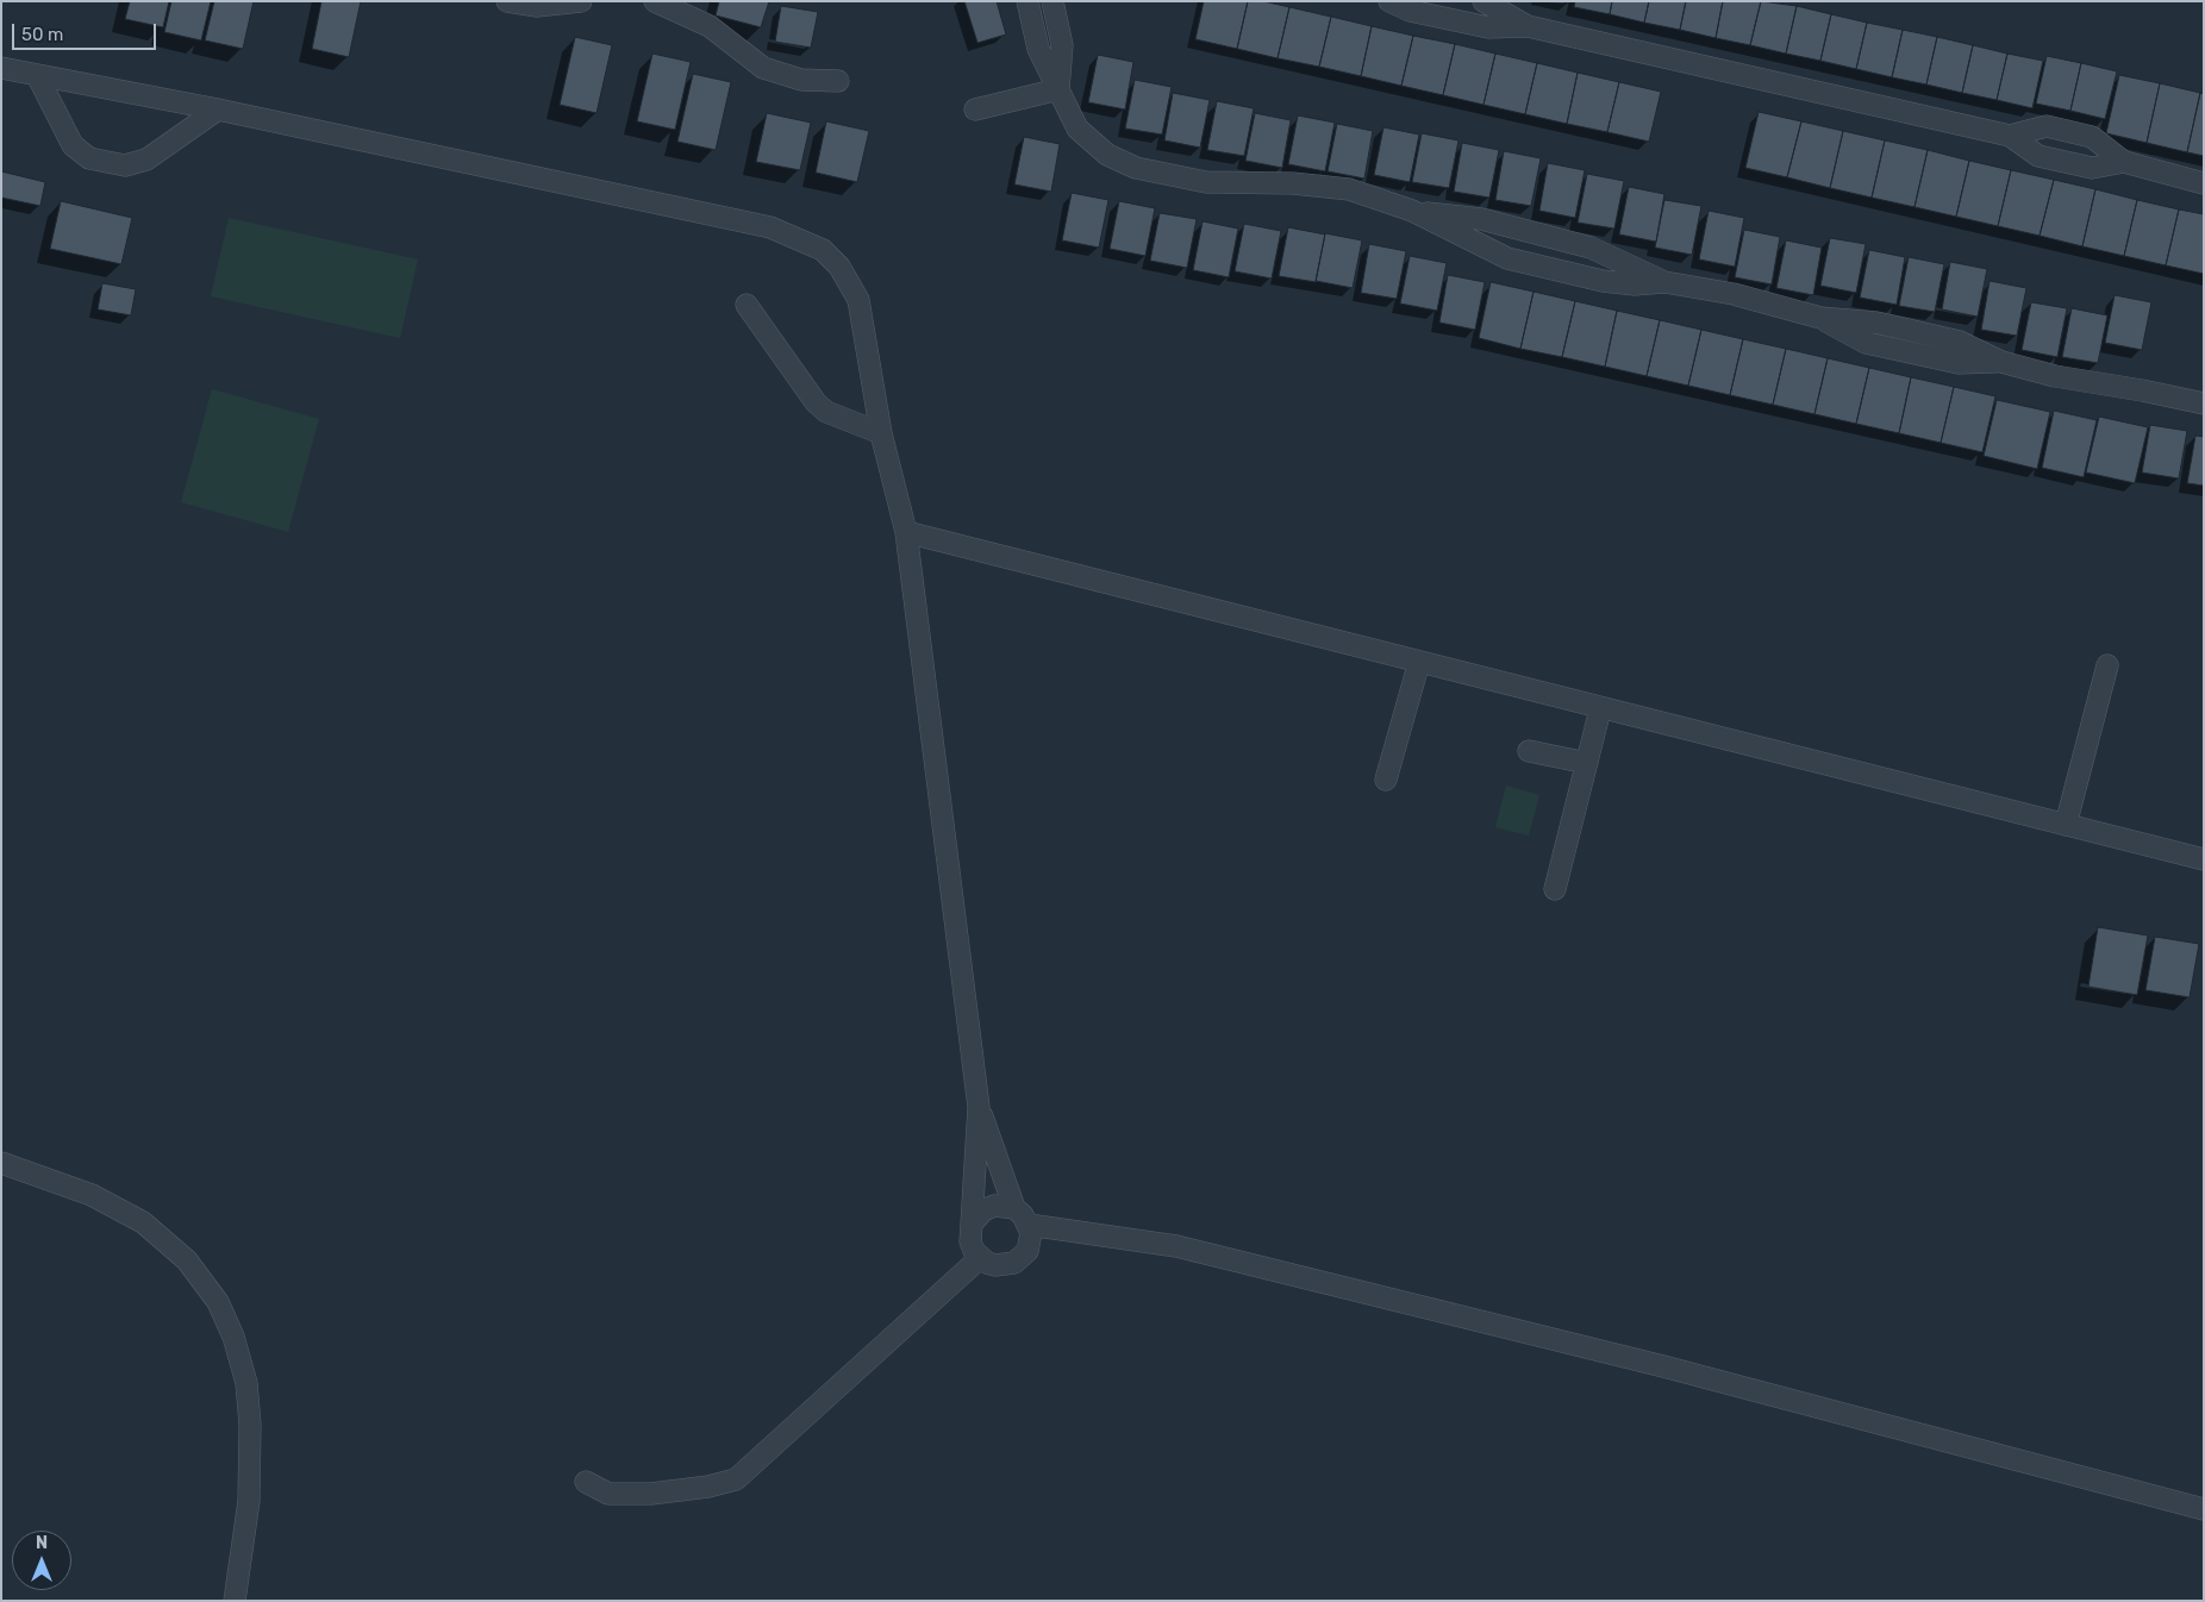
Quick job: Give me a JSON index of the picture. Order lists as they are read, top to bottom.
{
  "scale_bar": "50 m",
  "north": "top"
}
